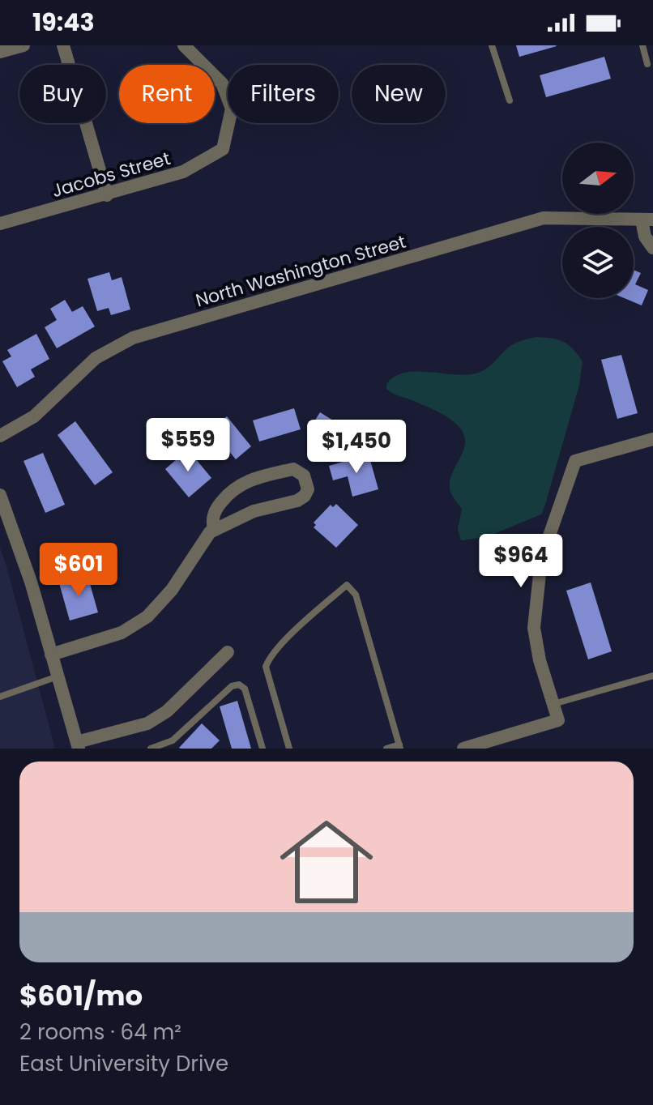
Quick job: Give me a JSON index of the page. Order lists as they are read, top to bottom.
{
  "streets": {
    "street": ["Jacobs Street", "North Washington Street"]
  },
  "north": "right",
  "page": {
    "status": "19:43",
    "chip": [
      "Buy",
      "Rent",
      "Filters",
      "New"
    ],
    "price": [
      "$559",
      "$1,450",
      "$964",
      "$601"
    ],
    "list": [
      {
        "name": "$601/mo",
        "note": "2 rooms · 64 m² · East University Drive"
      }
    ]
  }
}
